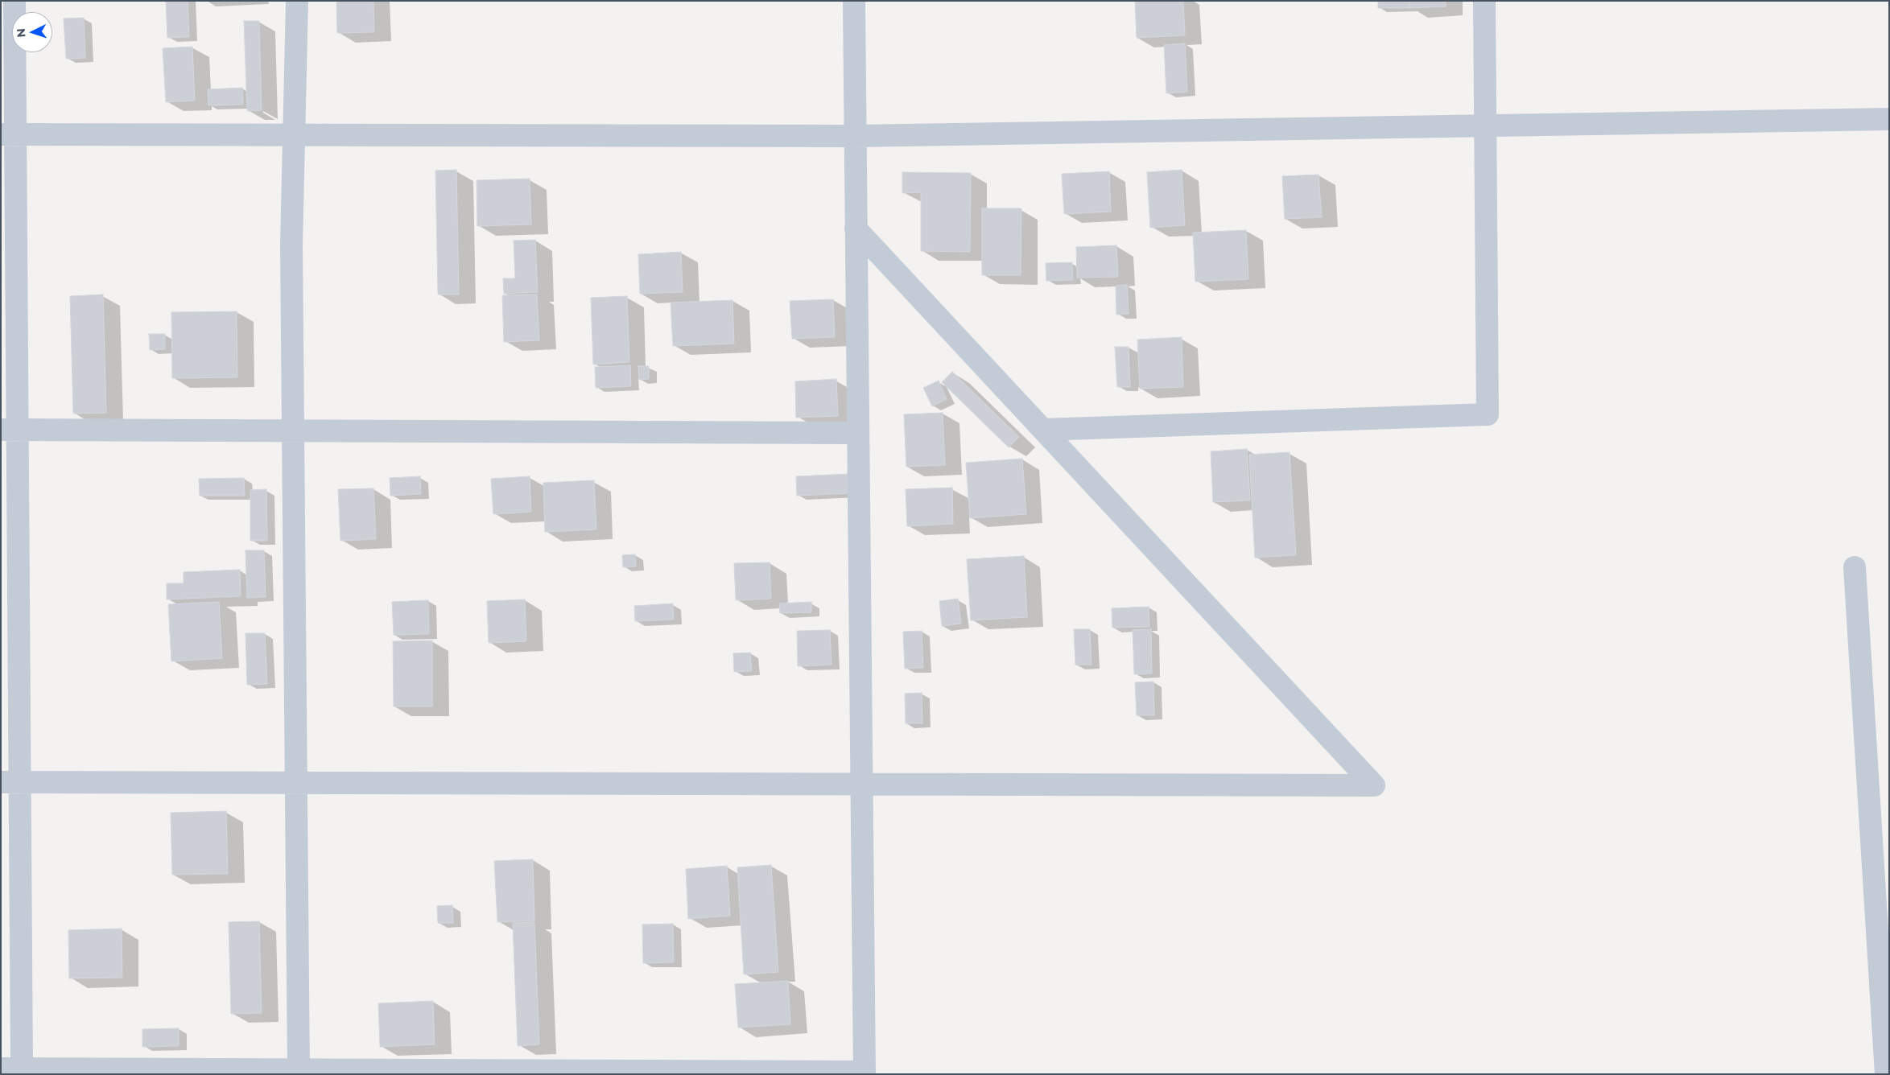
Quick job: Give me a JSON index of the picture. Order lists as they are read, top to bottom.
{
  "north": "left"
}
